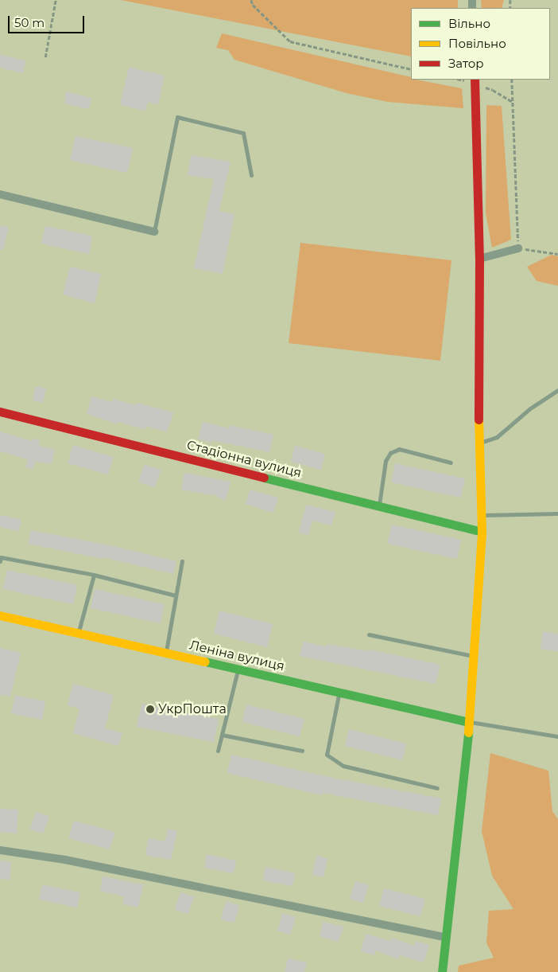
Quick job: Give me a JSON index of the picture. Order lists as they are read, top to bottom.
{
  "streets": {
    "street": ["Стадіонна вулиця", "Леніна вулиця"]
  },
  "places": ["УкрПошта"],
  "legend": ["Вільно", "Повільно", "Затор"],
  "scale_bar": "50 m"
}
